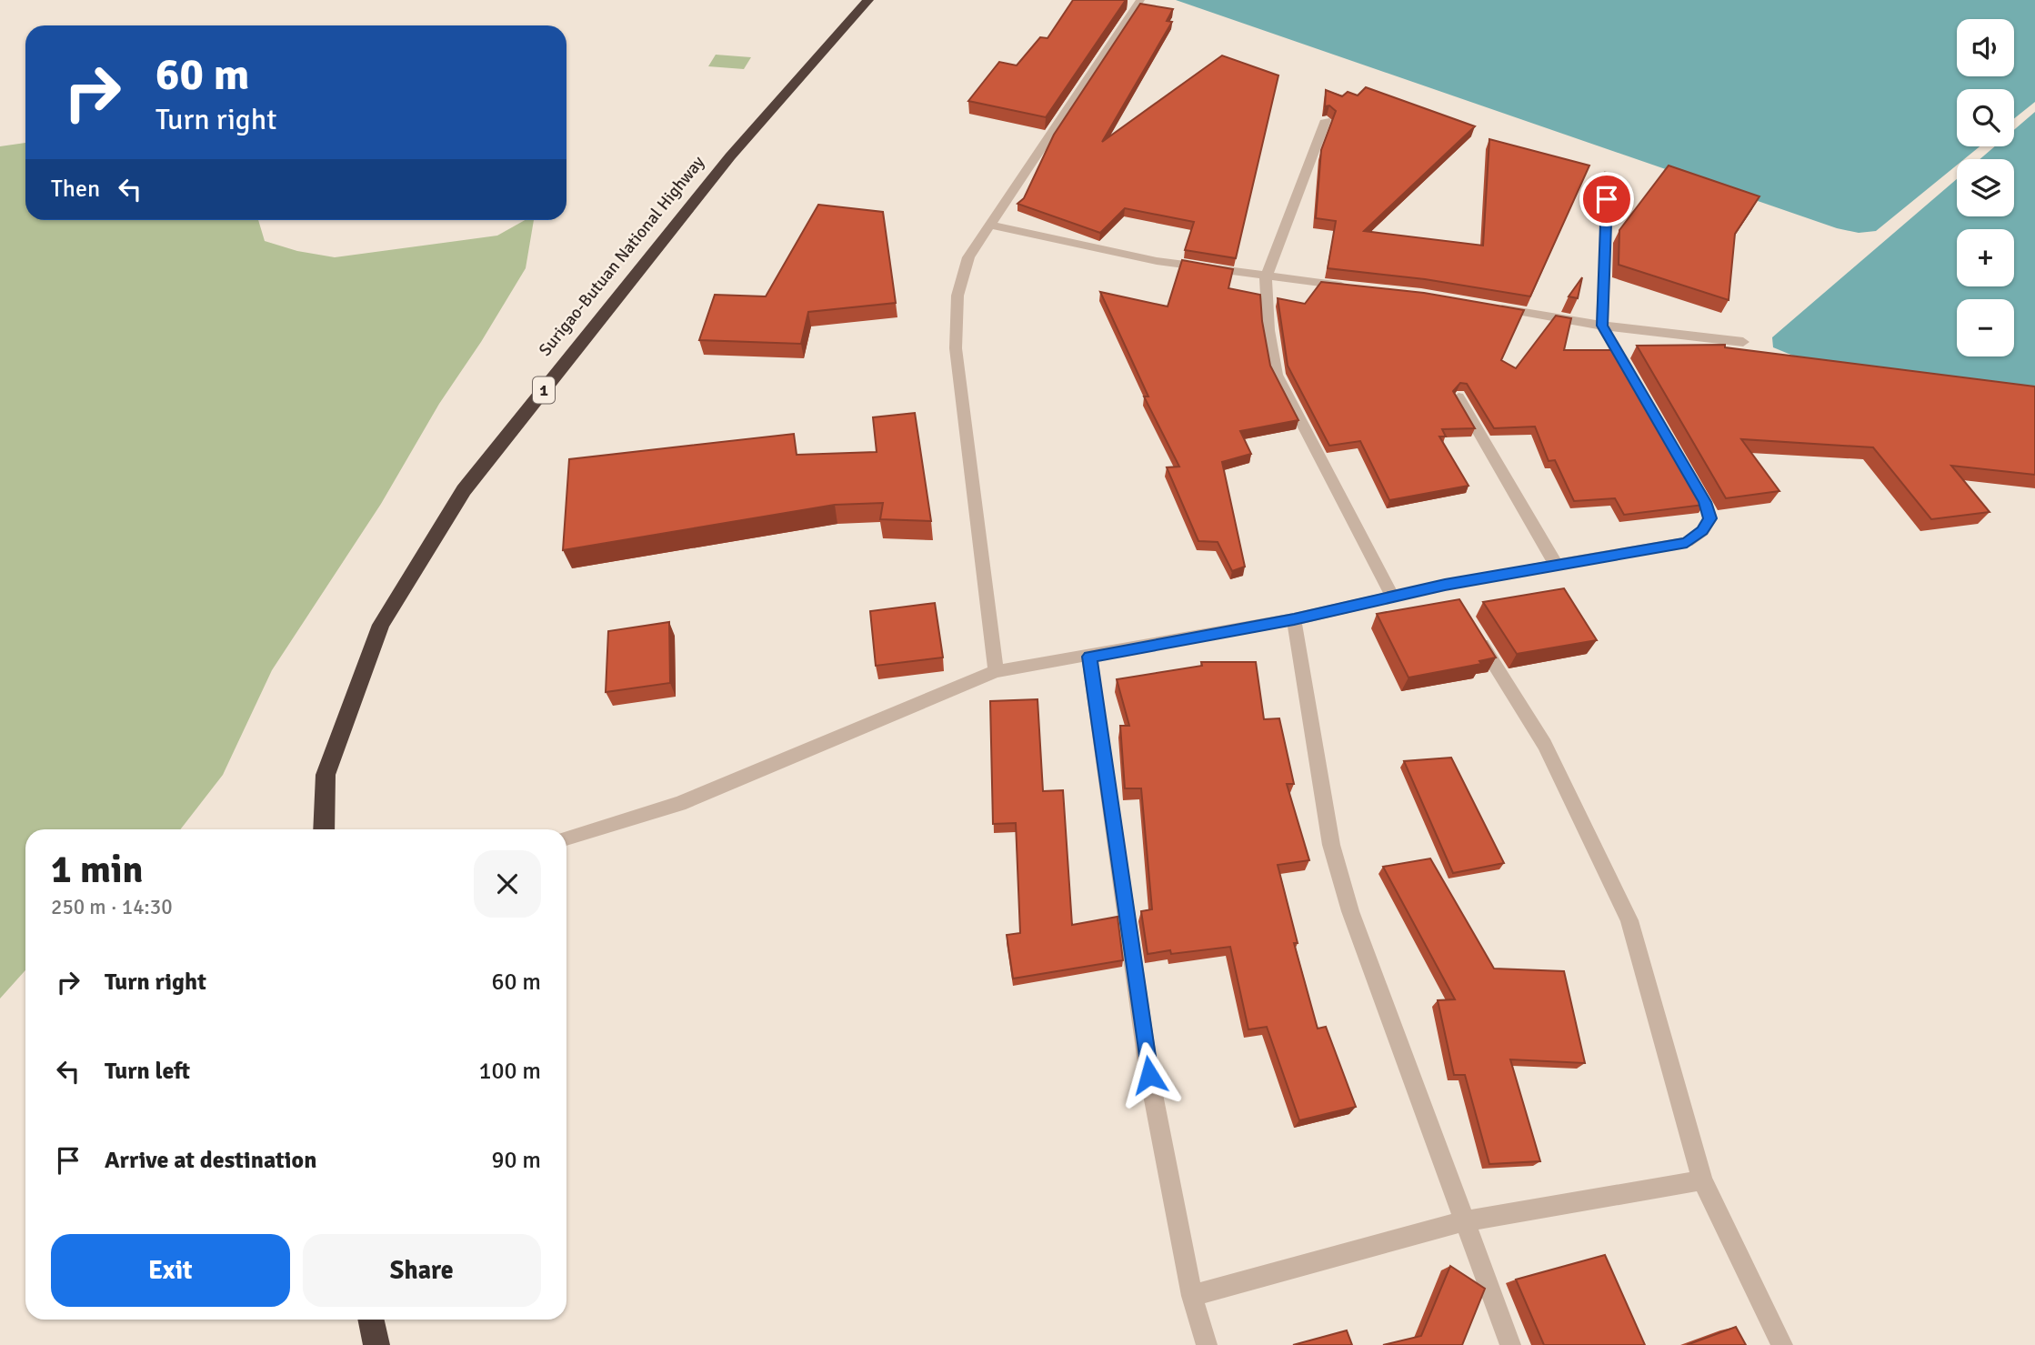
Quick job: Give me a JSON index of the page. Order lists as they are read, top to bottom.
{
  "streets": {
    "highway": ["Surigao-Butuan National Highway", "1"]
  },
  "page": {
    "map_buttons": ["+", "−"],
    "turn": ["60 m", "Turn right"],
    "then": "Then",
    "heading": ["1 min", "250 m · 14:30"],
    "list": [
      {
        "name": "Turn right",
        "value": "60 m"
      },
      {
        "name": "Turn left",
        "value": "100 m"
      },
      {
        "name": "Arrive at destination",
        "value": "90 m"
      }
    ],
    "buttons": ["Exit", "Share"]
  }
}
